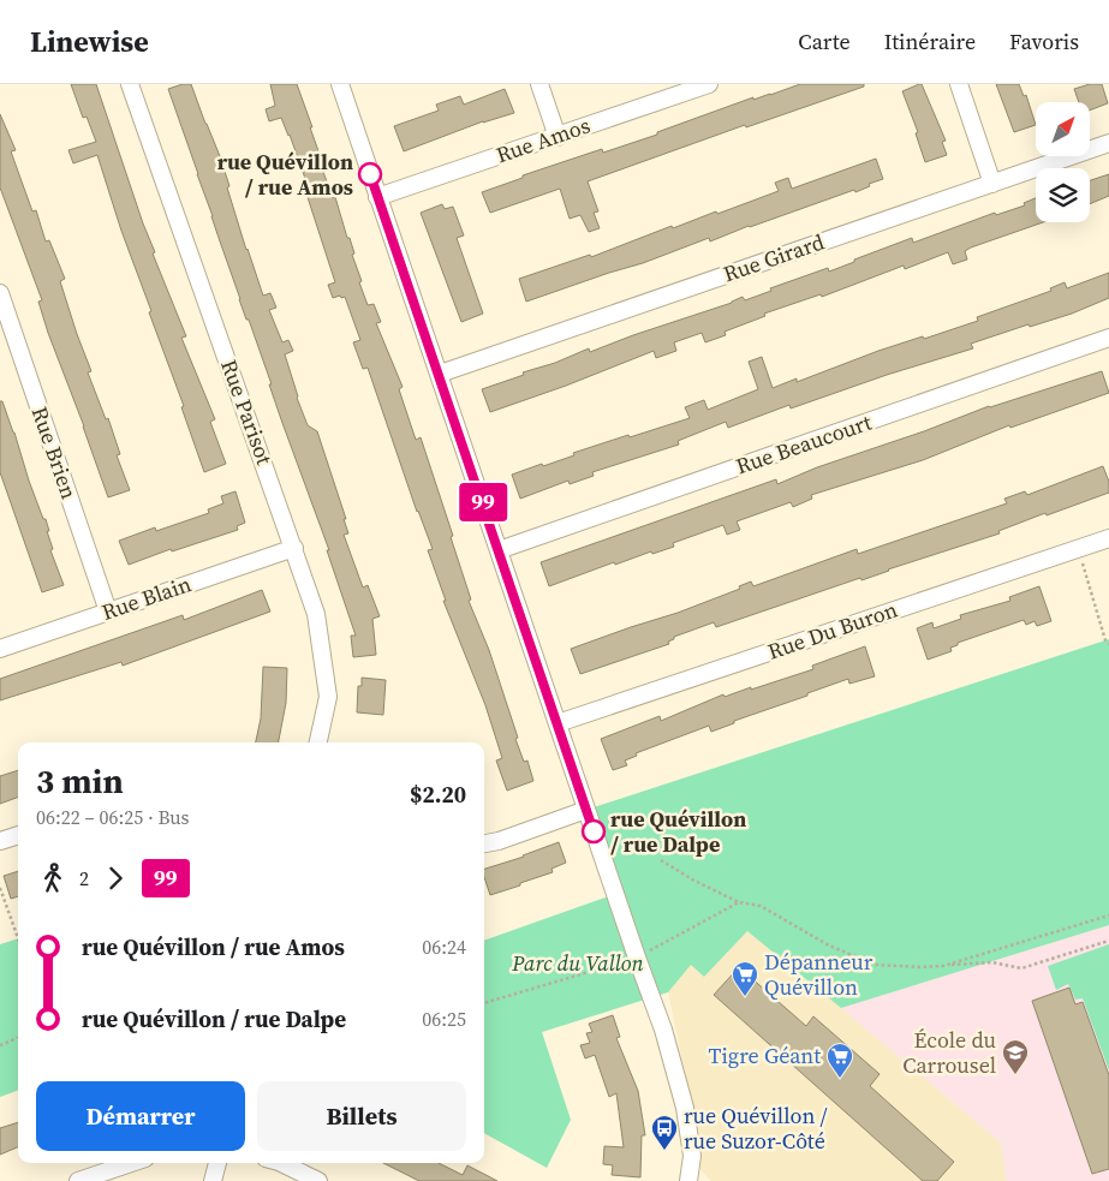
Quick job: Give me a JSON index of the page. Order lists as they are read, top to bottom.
{
  "streets": {
    "street": [
      "Rue Amos",
      "Rue Girard",
      "Rue Parisot",
      "Rue Beaucourt",
      "Rue Brien",
      "Rue Blain",
      "Rue Du Buron"
    ]
  },
  "crossings": [
    ["Rue Parisot", "Rue Blain"],
    ["Rue Brien", "Rue Blain"]
  ],
  "parks": ["Parc du Vallon"],
  "places": {
    "other": ["rue Quévillon / rue Amos", "rue Quévillon / rue Dalpe"],
    "supermarket": ["Dépanneur Quévillon", "Tigre Géant"],
    "school or university": ["École du Carrousel"],
    "bus stop": ["rue Quévillon / rue Suzor-Côté"]
  },
  "lines": ["bus line 99"],
  "north": "top right",
  "page": {
    "header": "Linewise",
    "nav": ["Carte", "Itinéraire", "Favoris"],
    "on_map": "99",
    "heading": ["3 min", "06:22 – 06:25 · Bus", "$2.20"],
    "legs": ["2", "99"],
    "list": [
      {
        "name": "rue Quévillon / rue Amos",
        "value": "06:24"
      },
      {
        "name": "rue Quévillon / rue Dalpe",
        "value": "06:25"
      }
    ],
    "buttons": ["Démarrer", "Billets"]
  }
}
